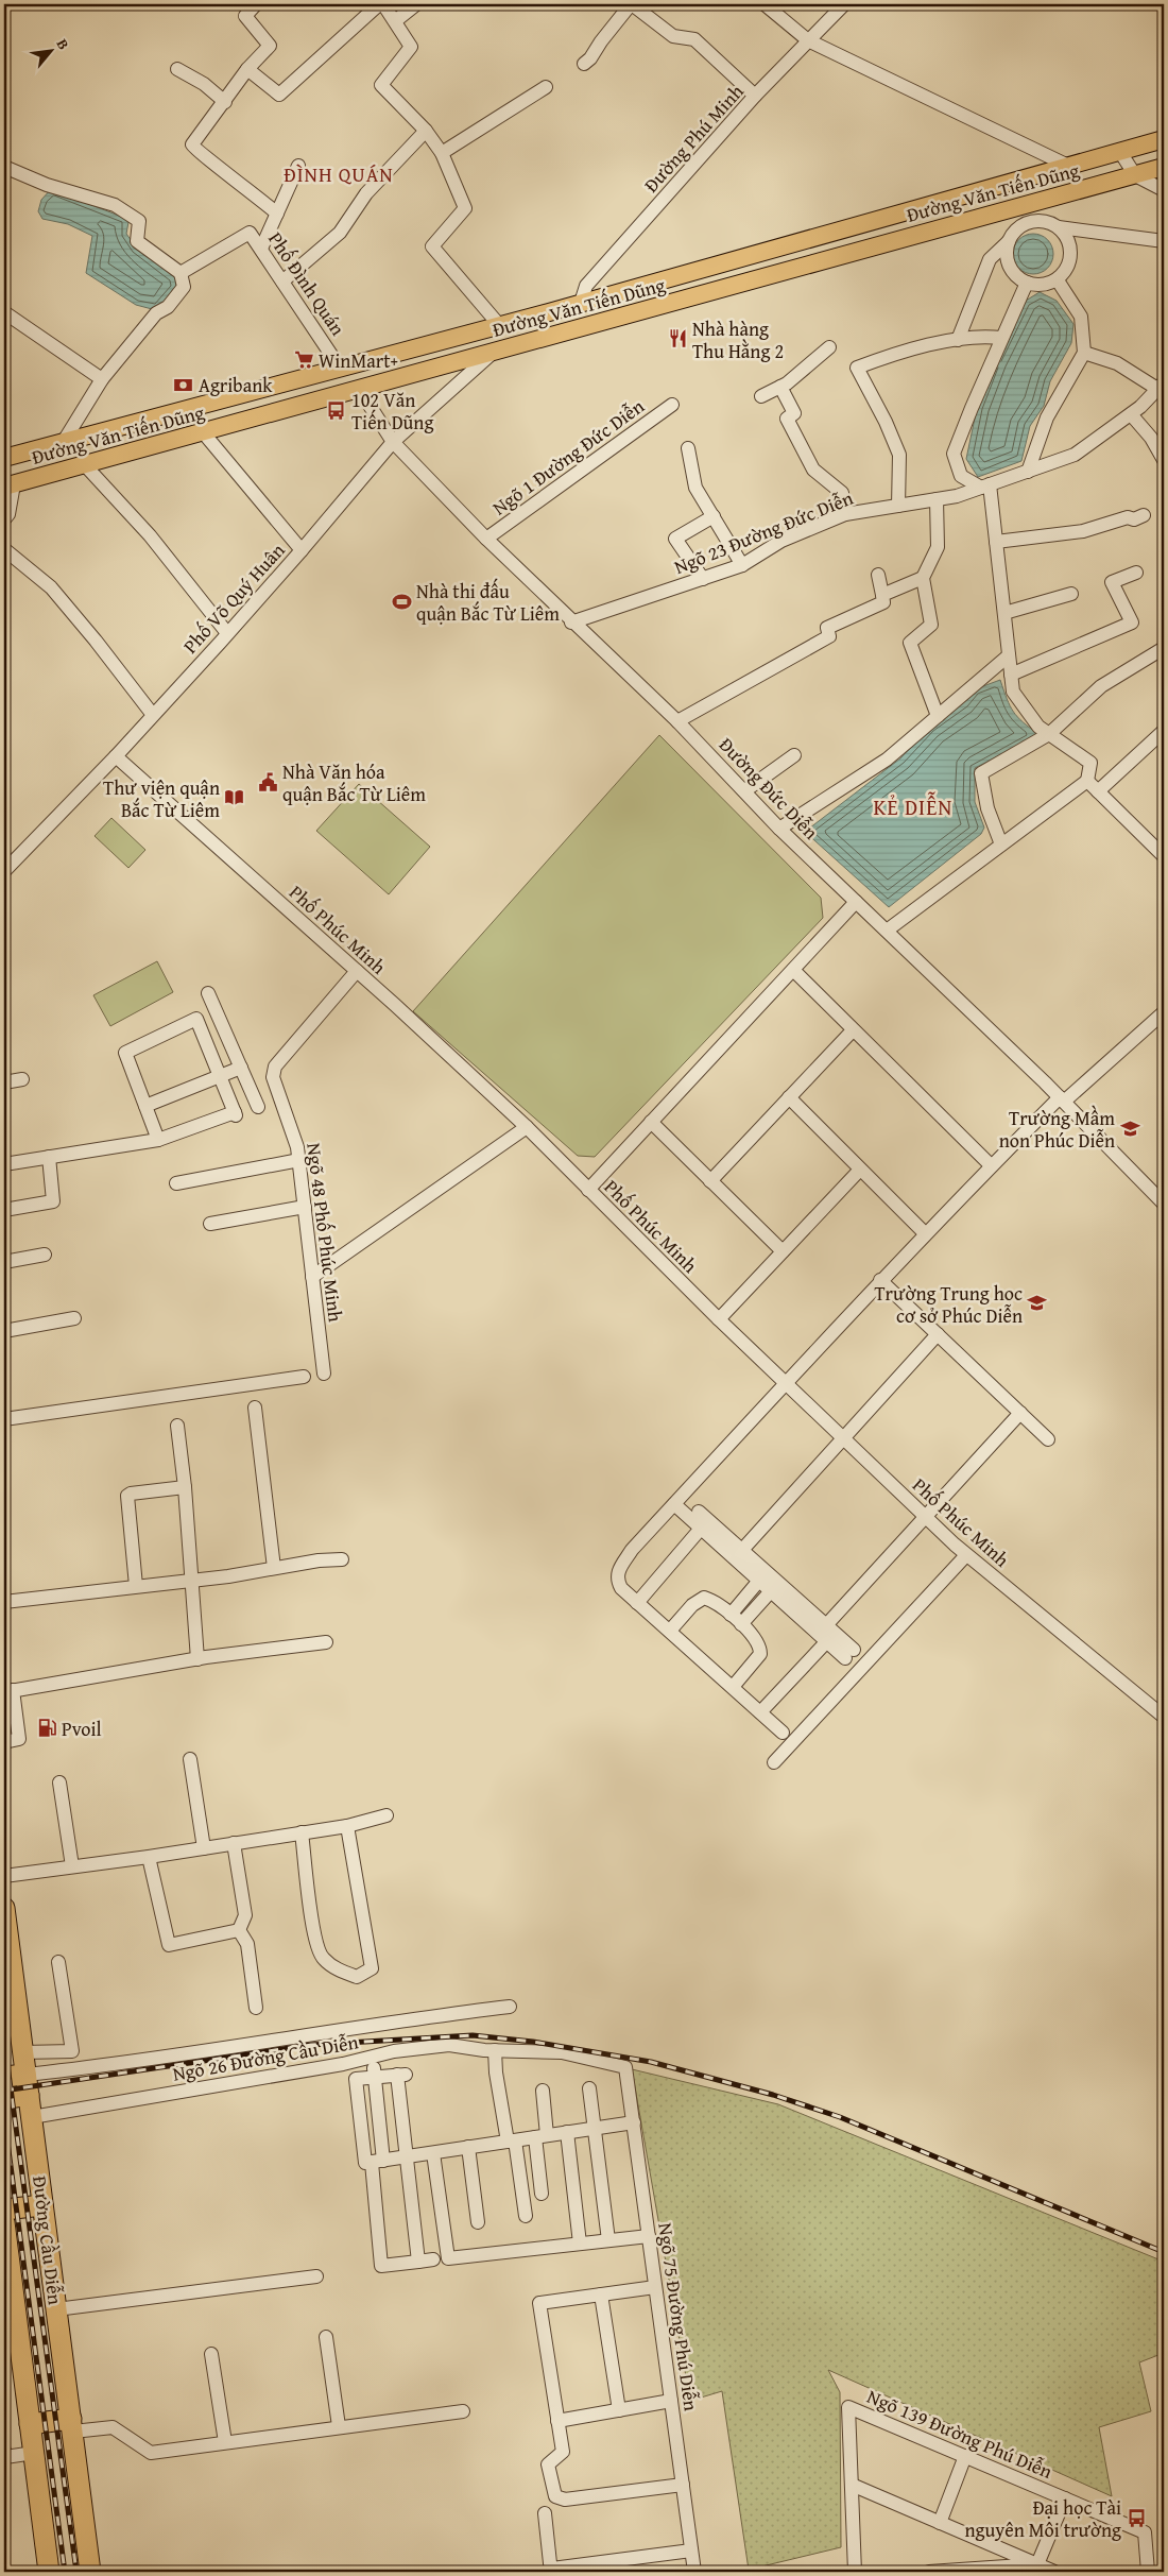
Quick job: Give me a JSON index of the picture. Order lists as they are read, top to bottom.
{
  "streets": {
    "highway": ["Đường Cầu Diễn"],
    "main road": ["Đường Văn Tiến Dũng"],
    "street": [
      "Đường Phú Minh",
      "Phố Đình Quán",
      "Ngõ 1 Đường Đức Diễn",
      "Ngõ 23 Đường Đức Diễn",
      "Phố Võ Quý Huân",
      "Đường Đức Diễn",
      "Phố Phúc Minh",
      "Ngõ 48 Phố Phúc Minh",
      "Ngõ 26 Đường Cầu Diễn",
      "Ngõ 75 Đường Phú Diễn",
      "Ngõ 139 Đường Phú Diễn"
    ]
  },
  "crossings": [
    ["Đường Phú Minh", "Đường Văn Tiến Dũng"],
    ["Đường Văn Tiến Dũng", "Phố Đình Quán"],
    ["Đường Văn Tiến Dũng", "Phố Võ Quý Huân"],
    ["Đường Văn Tiến Dũng", "Đường Đức Diễn"],
    ["Ngõ 1 Đường Đức Diễn", "Đường Đức Diễn"],
    ["Ngõ 23 Đường Đức Diễn", "Đường Đức Diễn"],
    ["Phố Võ Quý Huân", "Đường Đức Diễn"],
    ["Phố Võ Quý Huân", "Phố Phúc Minh"],
    ["Phố Phúc Minh", "Ngõ 48 Phố Phúc Minh"],
    ["Ngõ 26 Đường Cầu Diễn", "Đường Cầu Diễn"]
  ],
  "districts": ["ĐÌNH QUÁN", "KẺ DIỄN"],
  "places": {
    "restaurant": ["Nhà hàng Thu Hằng 2"],
    "supermarket": ["WinMart+"],
    "bank": ["Agribank"],
    "bus stop": ["102 Văn Tiến Dũng", "Đại học Tài nguyên Môi trường"],
    "sports": ["Nhà thi đấu quận Bắc Từ Liêm"],
    "public building": ["Nhà Văn hóa quận Bắc Từ Liêm"],
    "library": ["Thư viện quận Bắc Từ Liêm"],
    "school or university": ["Trường Mầm non Phúc Diễn", "Trường Trung học cơ sở Phúc Diễn"],
    "fuel station": ["Pvoil"]
  },
  "north": "top right"
}
